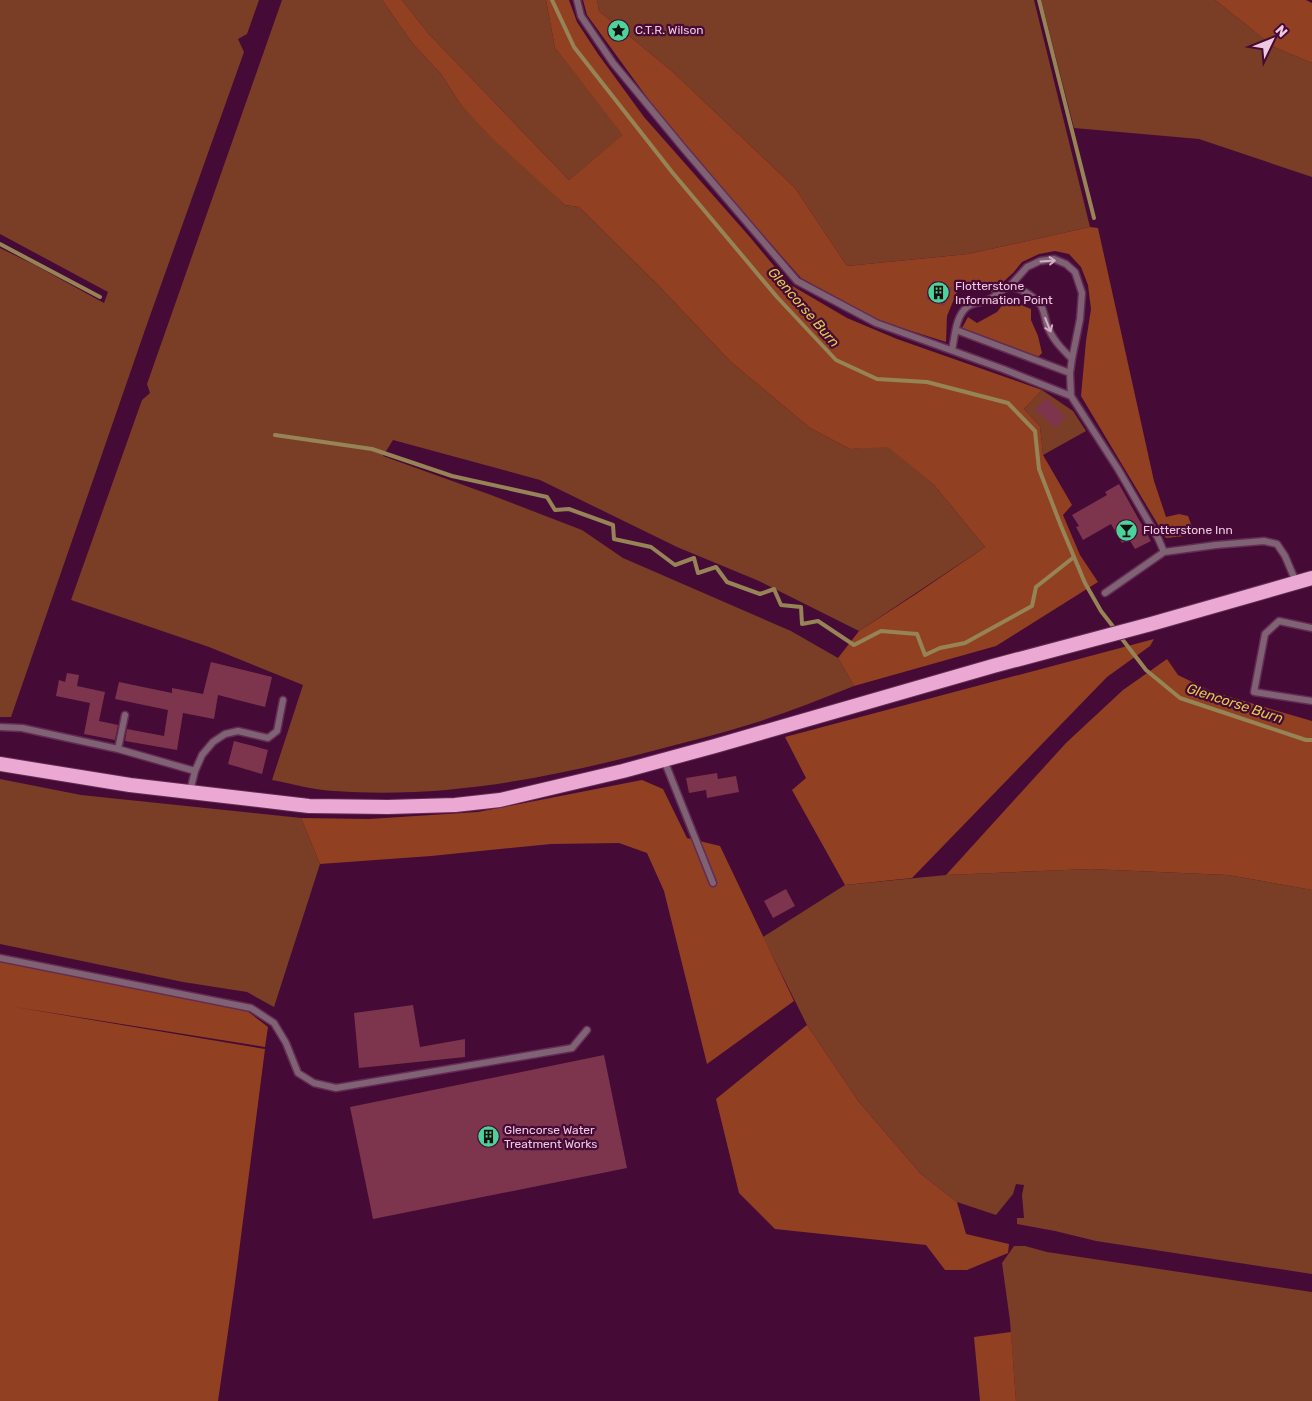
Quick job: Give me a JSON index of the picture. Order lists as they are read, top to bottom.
{
  "water": ["Glencorse Burn"],
  "places": {
    "place": ["C.T.R. Wilson"],
    "building": ["Flotterstone Information Point", "Glencorse Water Treatment Works"],
    "bar": ["Flotterstone Inn"]
  },
  "north": "top right"
}
